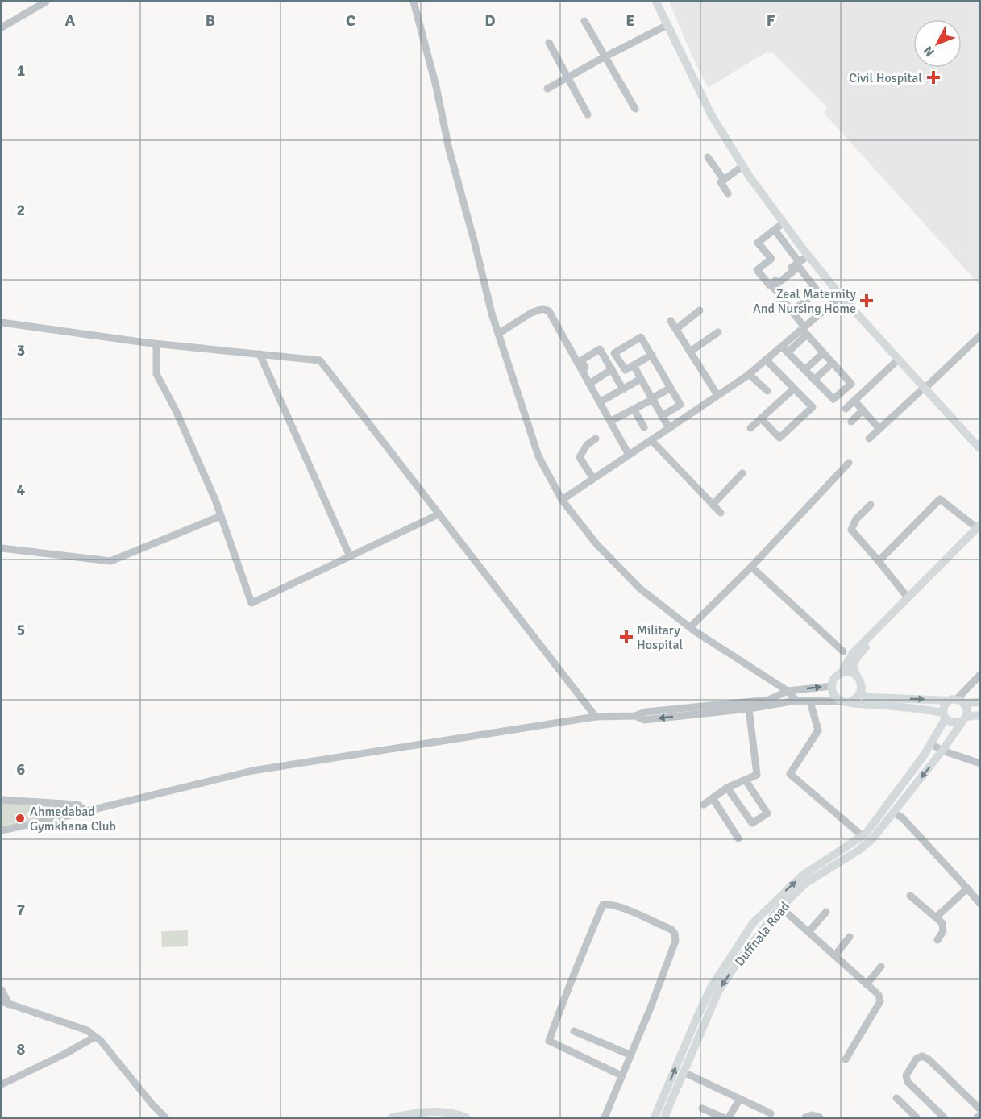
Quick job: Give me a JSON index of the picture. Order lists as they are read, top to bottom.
{
  "streets": {
    "main road": ["Duffnala Road"]
  },
  "places": {
    "health": ["Civil Hospital", "Zeal Maternity And Nursing Home", "Military Hospital"],
    "other": ["Ahmedabad Gymkhana Club"]
  },
  "north": "bottom left",
  "grid": {
    "columns": [
      "A",
      "B",
      "C",
      "D",
      "E",
      "F"
    ],
    "rows": [
      "1",
      "2",
      "3",
      "4",
      "5",
      "6",
      "7",
      "8"
    ]
  }
}
